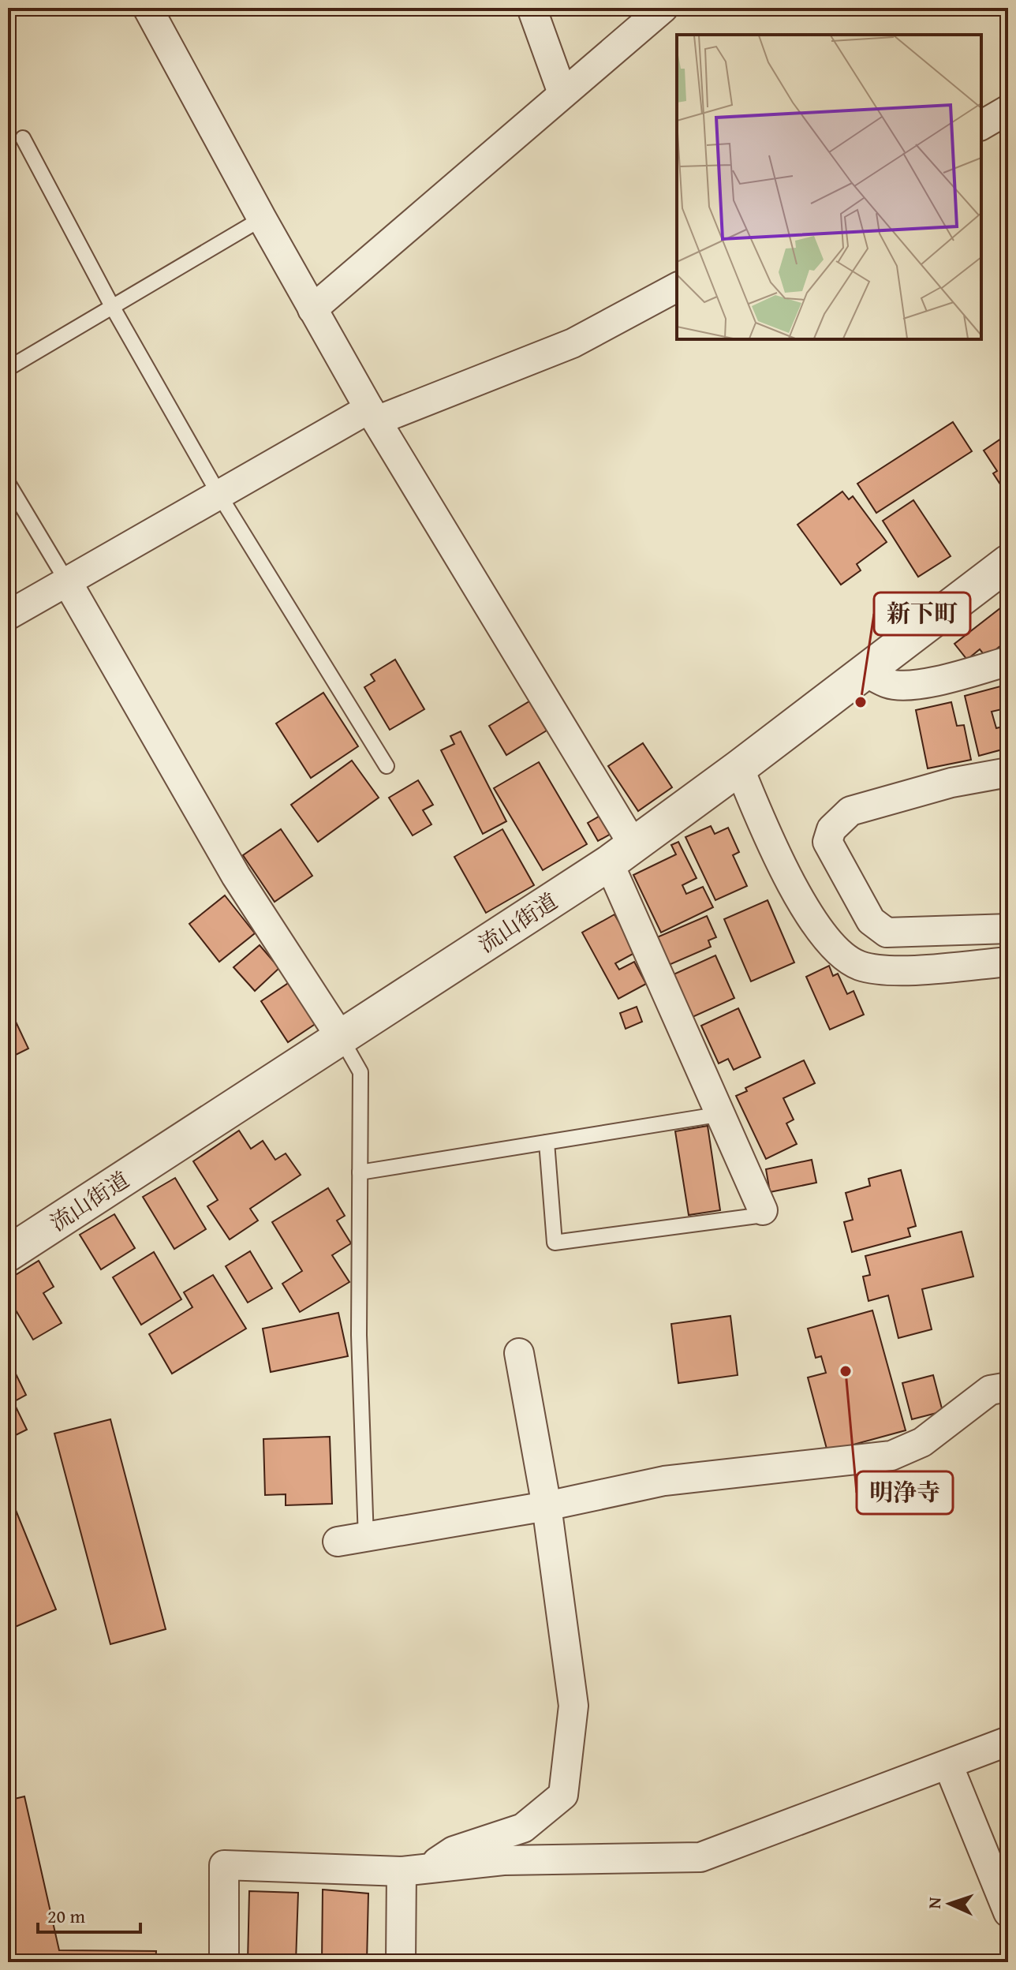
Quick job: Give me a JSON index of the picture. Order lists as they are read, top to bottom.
{
  "streets": {
    "street": ["流山街道"]
  },
  "places": ["新下町", "明浄寺"],
  "scale_bar": "20 m",
  "north": "left"
}
